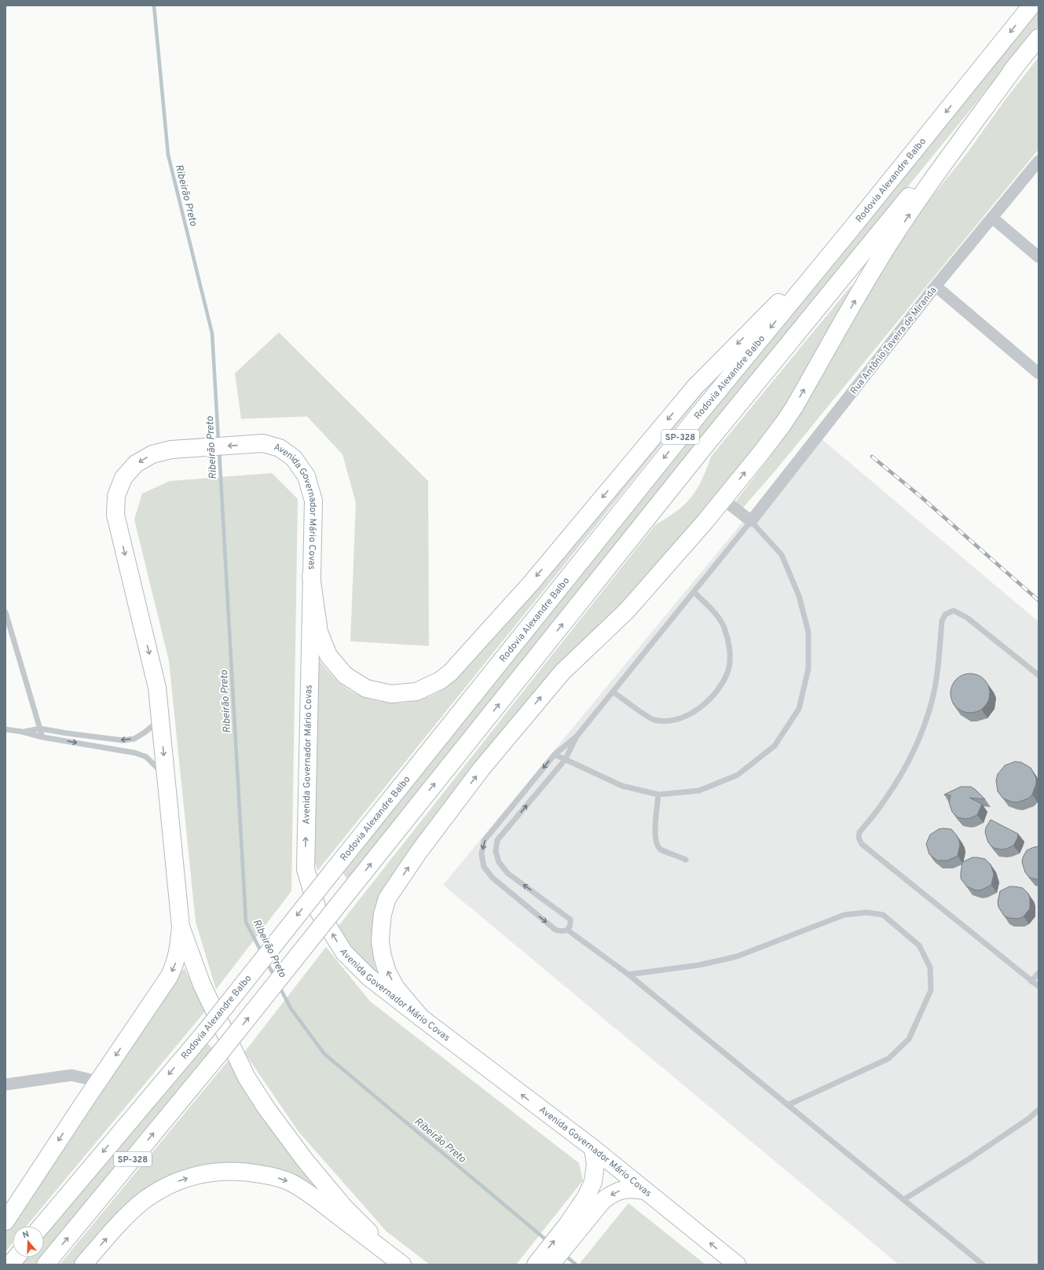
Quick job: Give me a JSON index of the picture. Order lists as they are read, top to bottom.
{
  "streets": {
    "main road": ["Rodovia Alexandre Balbo", "SP-328", "Avenida Governador Mário Covas"],
    "street": ["Rua Antônio Taveira de Miranda"]
  },
  "water": ["Ribeirão Preto"],
  "north": "top"
}
